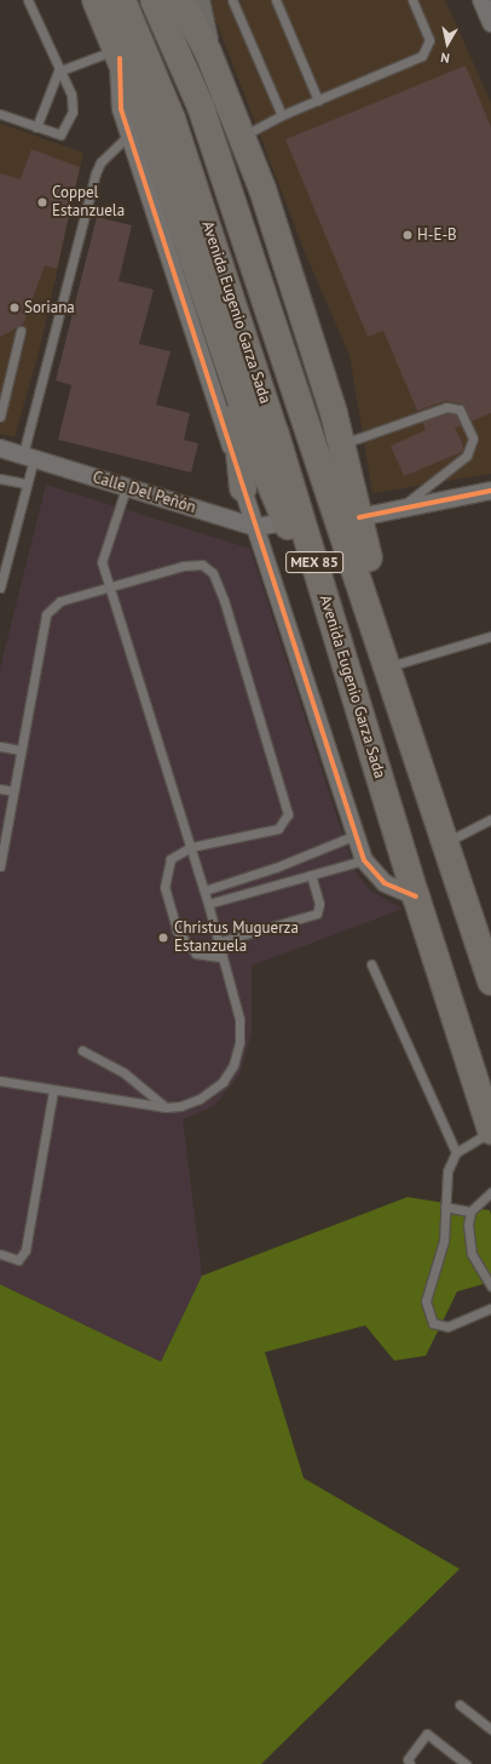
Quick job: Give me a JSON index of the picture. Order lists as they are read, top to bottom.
{
  "streets": {
    "highway": ["Avenida Eugenio Garza Sada", "MEX 85"],
    "street": ["Calle Del Peñón"]
  },
  "places": [
    "Coppel Estanzuela",
    "H-E-B",
    "Soriana",
    "Christus Muguerza Estanzuela"
  ],
  "north": "bottom"
}
